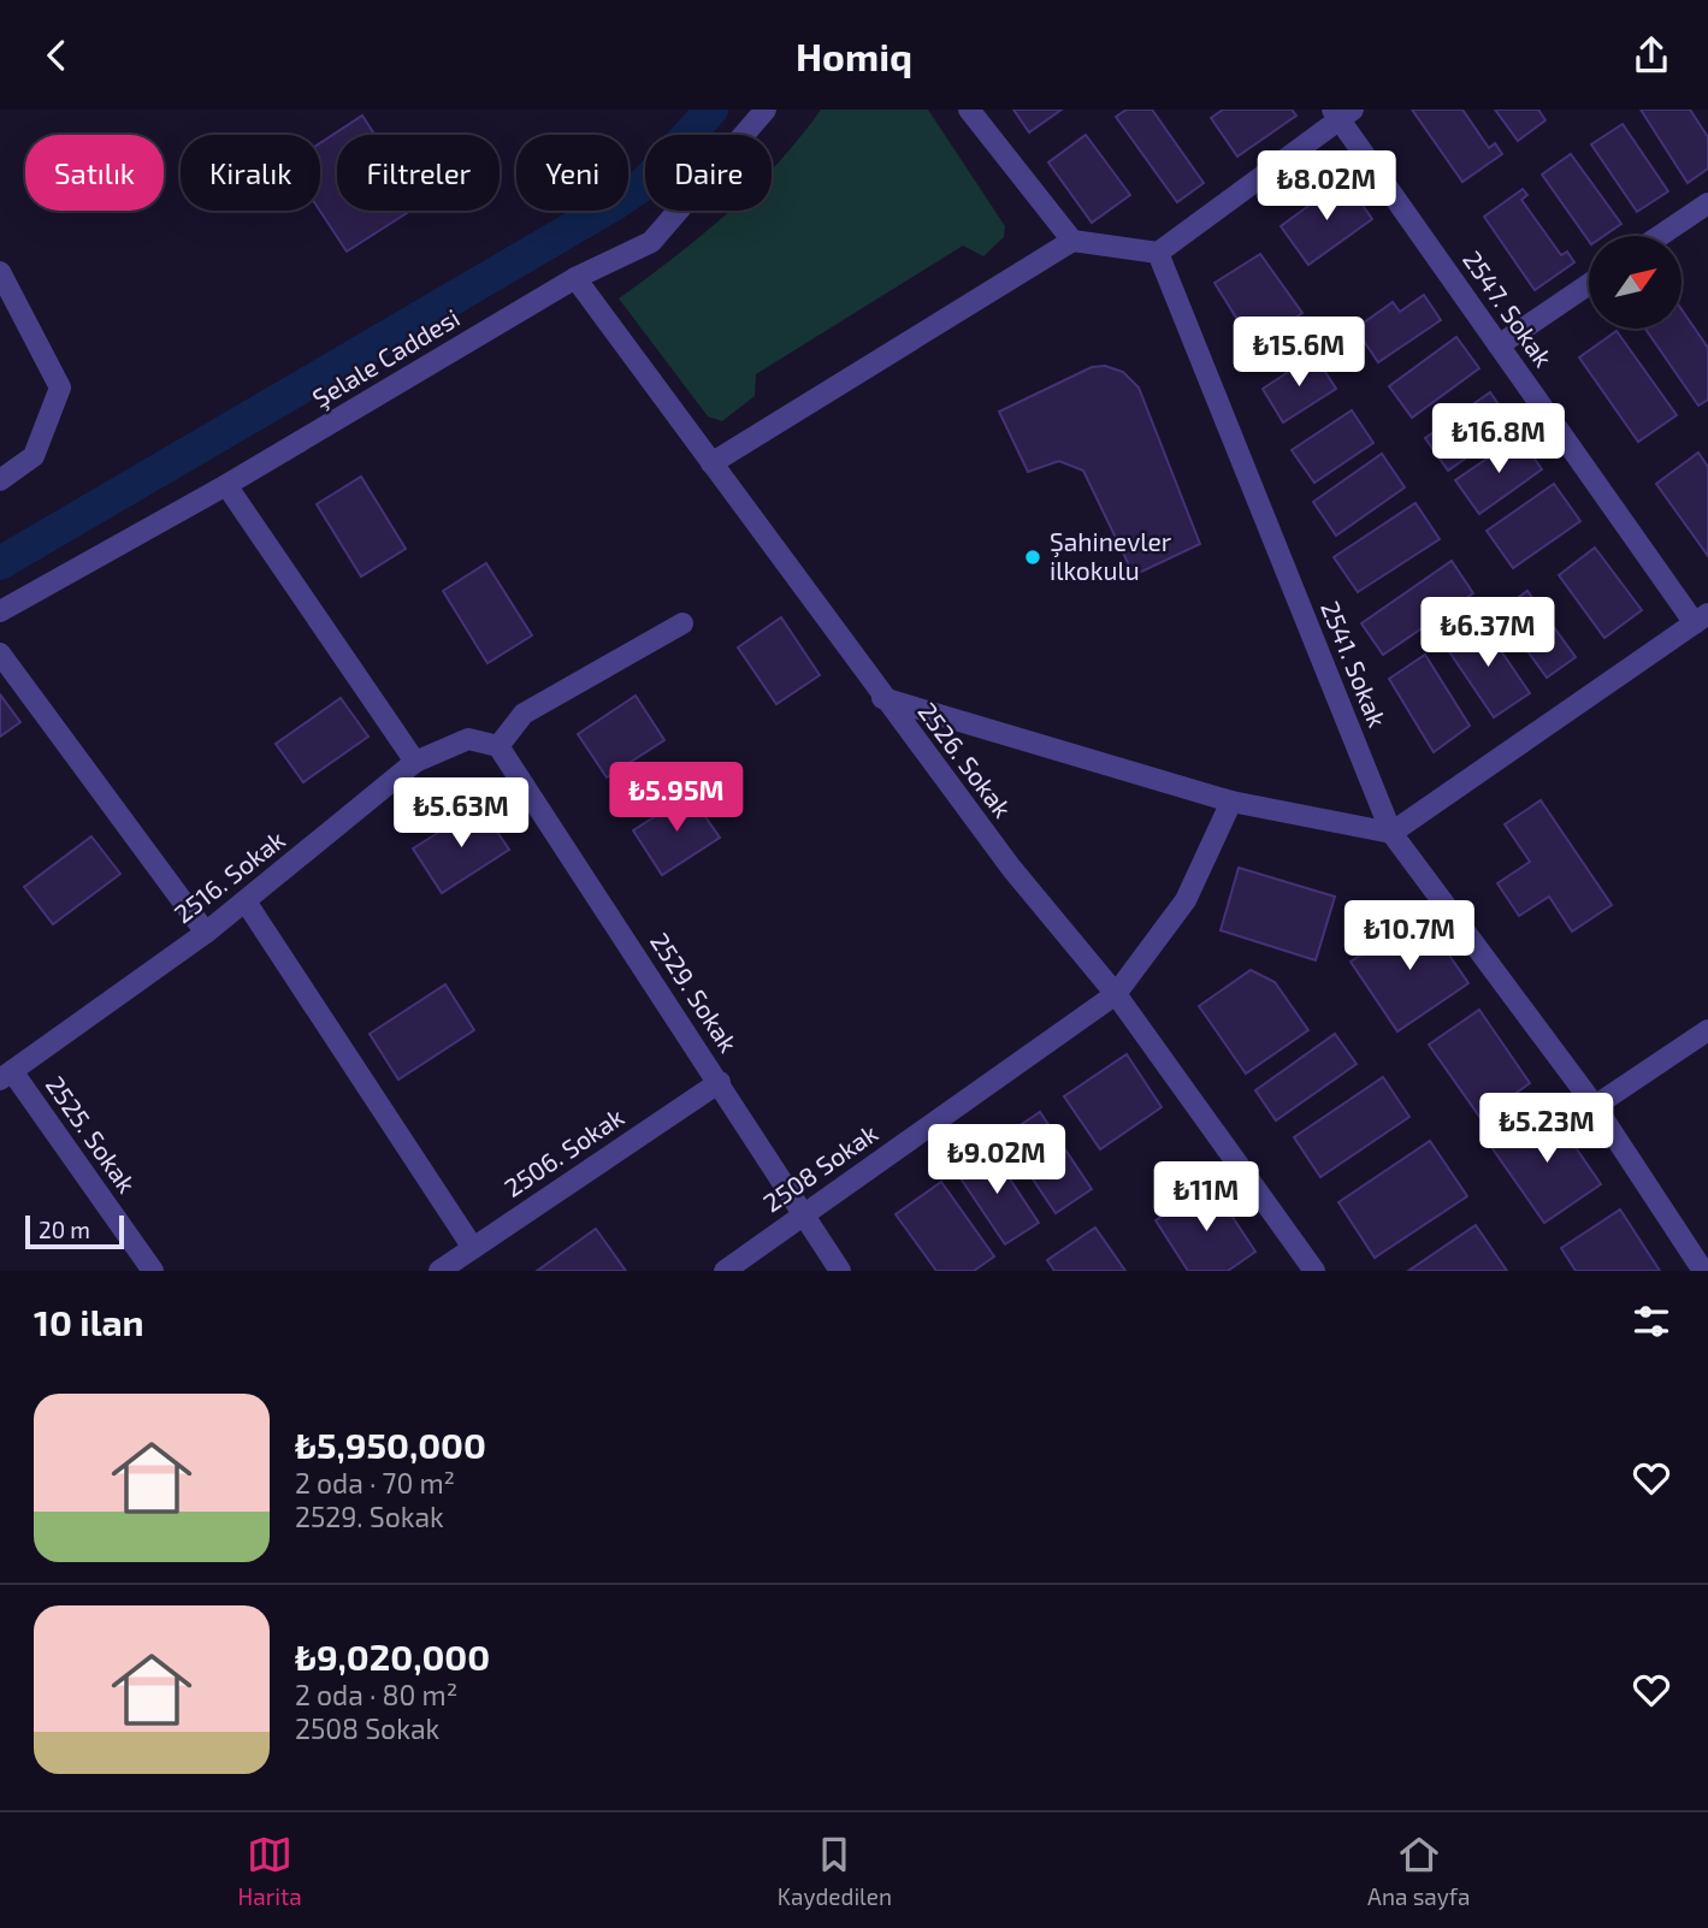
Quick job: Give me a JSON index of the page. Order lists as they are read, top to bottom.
{
  "streets": {
    "street": [
      "2547. Sokak",
      "Şelale Caddesi",
      "2541. Sokak",
      "2526. Sokak",
      "2516. Sokak",
      "2529. Sokak",
      "2525. Sokak",
      "2506. Sokak",
      "2508 Sokak"
    ]
  },
  "crossings": [
    ["Şelale Caddesi", "2526. Sokak"],
    ["2526. Sokak", "2508 Sokak"],
    ["2516. Sokak", "2529. Sokak"],
    ["2516. Sokak", "2525. Sokak"],
    ["2529. Sokak", "2506. Sokak"],
    ["2529. Sokak", "2508 Sokak"]
  ],
  "places": ["Şahinevler ilkokulu"],
  "scale_bar": "20 m",
  "north": "top right",
  "page": {
    "header": "Homiq",
    "chip": [
      "Satılık",
      "Kiralık",
      "Filtreler",
      "Yeni",
      "Daire"
    ],
    "price": [
      "₺8.02M",
      "₺15.6M",
      "₺16.8M",
      "₺6.37M",
      "₺5.95M",
      "₺5.63M",
      "₺10.7M",
      "₺5.23M",
      "₺9.02M",
      "₺11M"
    ],
    "scale": "20 m",
    "heading": "10 ilan",
    "list": [
      {
        "name": "₺5,950,000",
        "note": "2 oda · 70 m² · 2529. Sokak"
      },
      {
        "name": "₺9,020,000",
        "note": "2 oda · 80 m² · 2508 Sokak"
      }
    ],
    "tabs": ["Harita", "Kaydedilen", "Ana sayfa"]
  }
}
